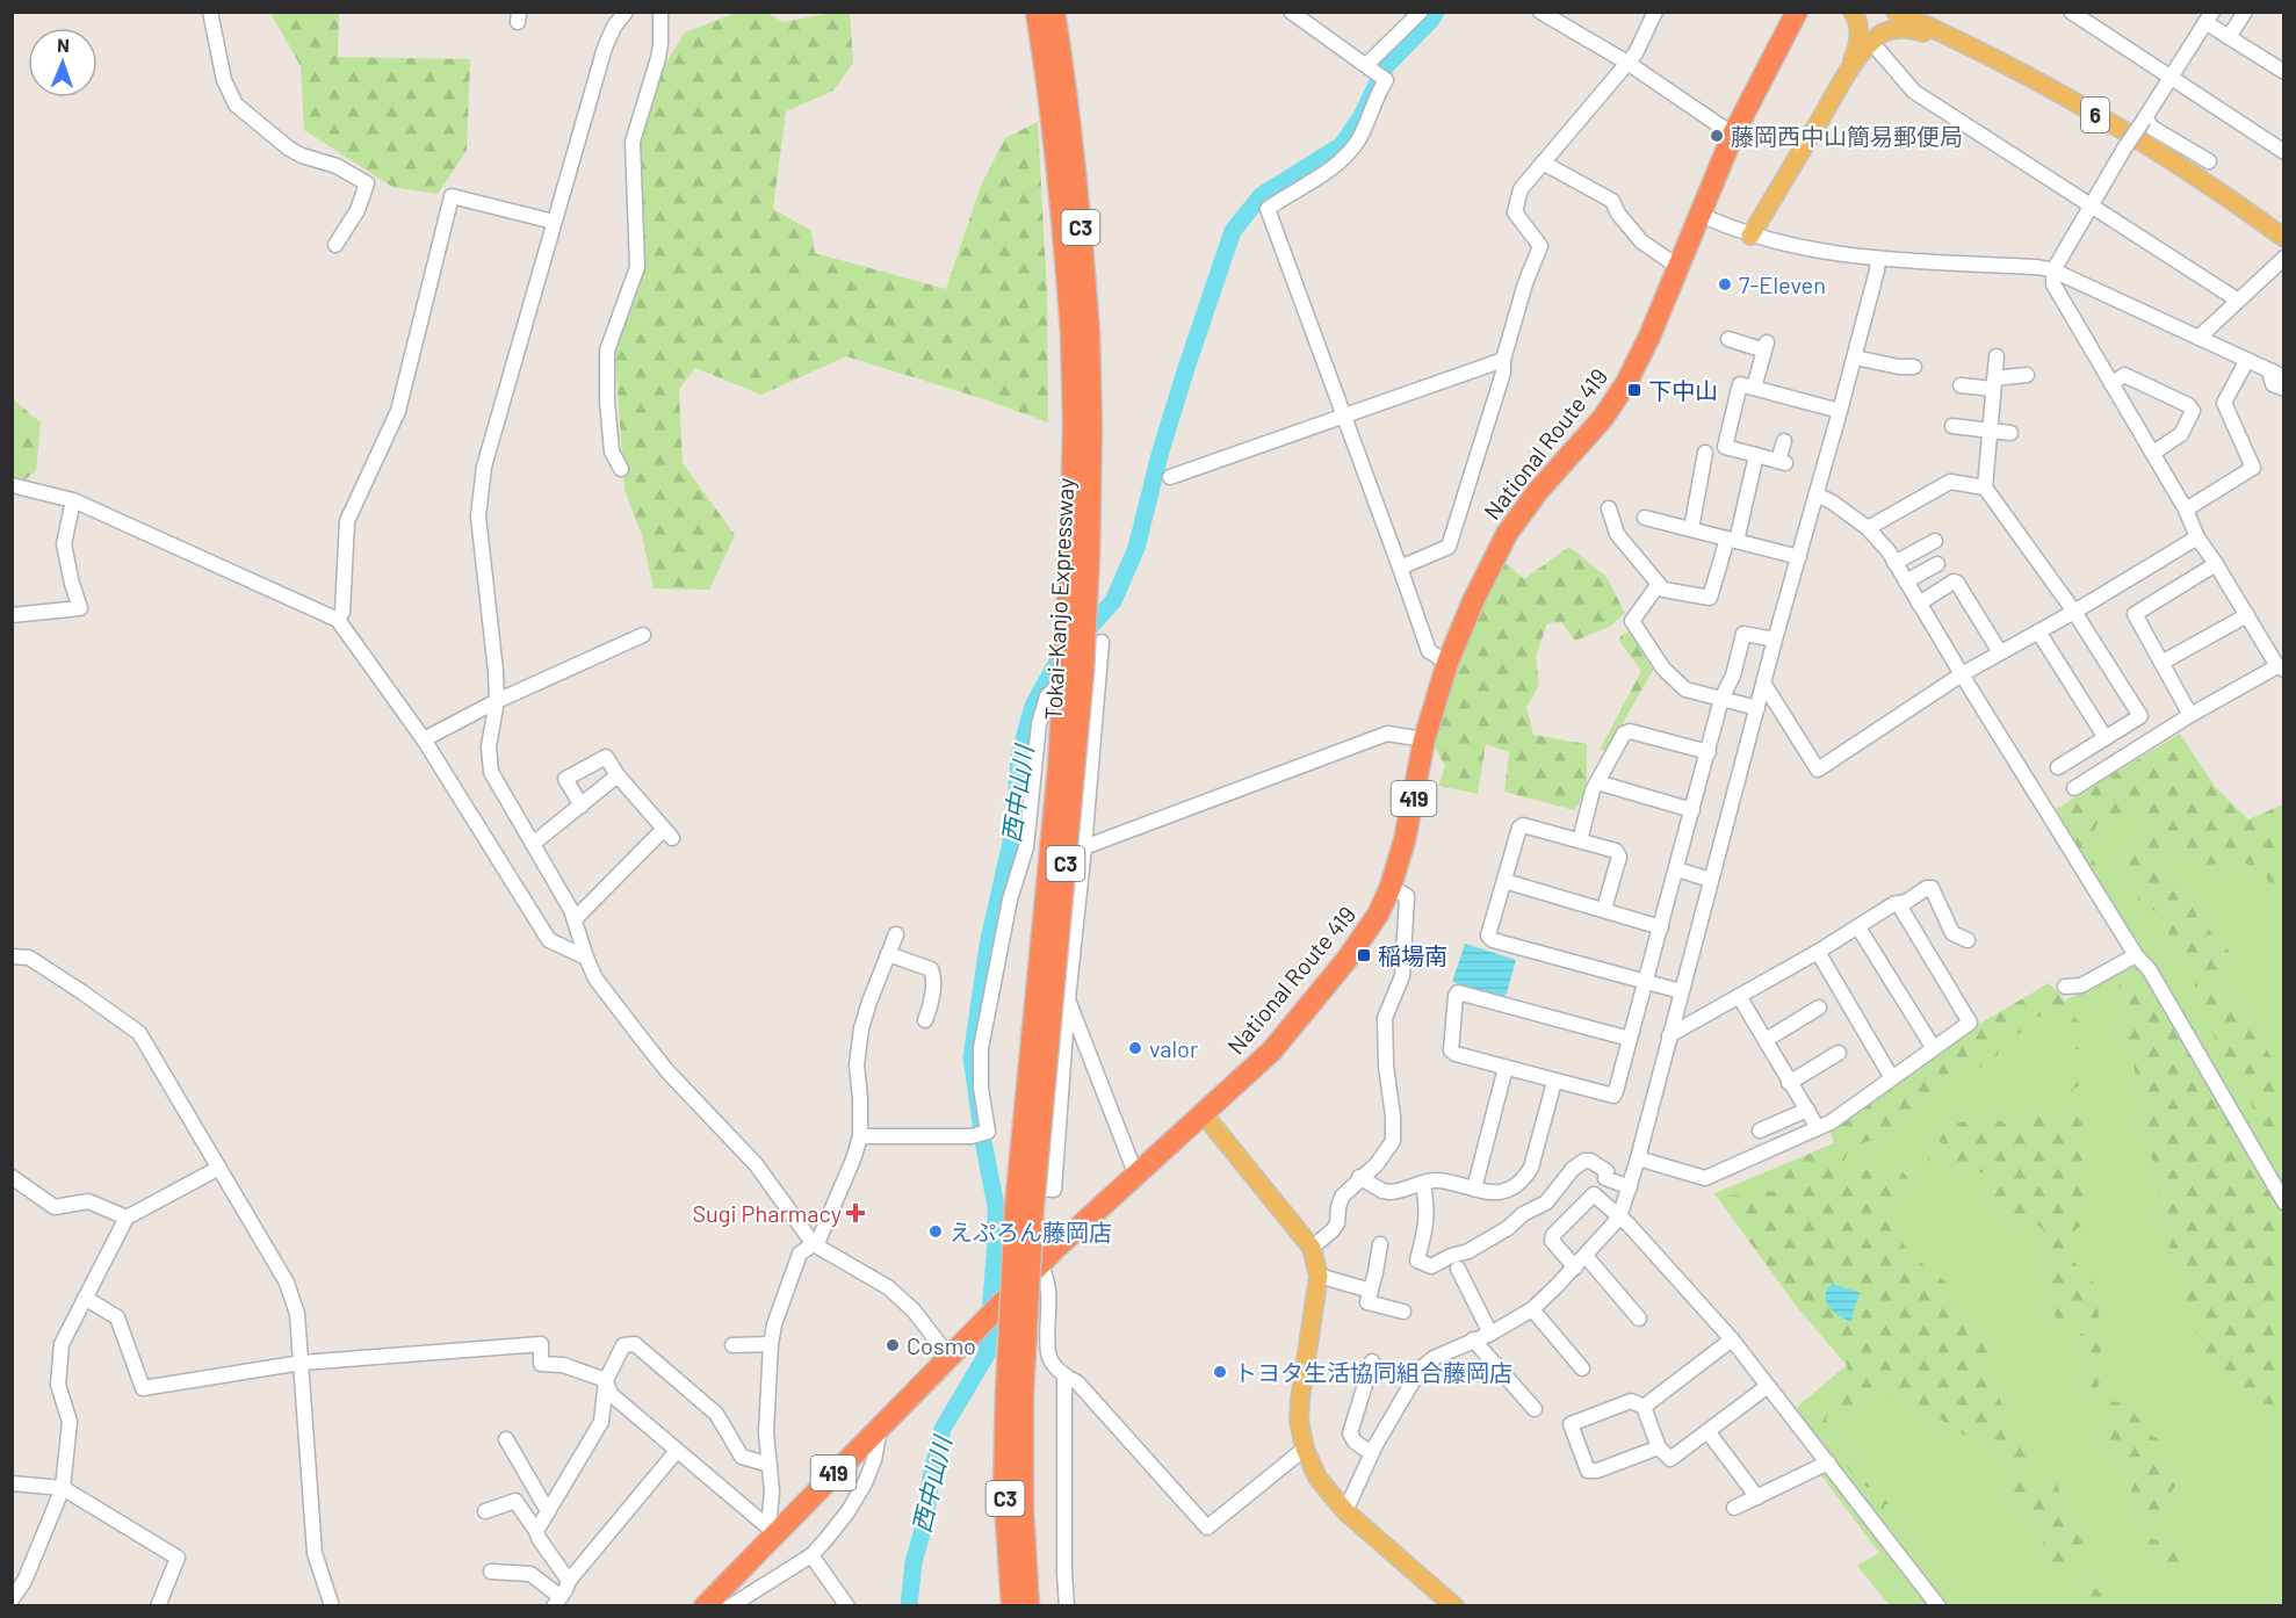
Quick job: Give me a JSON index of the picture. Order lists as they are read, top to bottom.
{
  "streets": {
    "highway": [
      "C3",
      "National Route 419",
      "Tokai-Kanjo Expressway",
      "419"
    ],
    "main road": ["6"]
  },
  "water": ["西中山川"],
  "places": {
    "other": [
      "藤岡西中山簡易郵便局",
      "7-Eleven",
      "valor",
      "えぷろん藤岡店",
      "Cosmo",
      "トヨタ生活協同組合藤岡店"
    ],
    "transit": ["下中山", "稲場南"],
    "health": ["Sugi Pharmacy"]
  },
  "north": "top"
}
